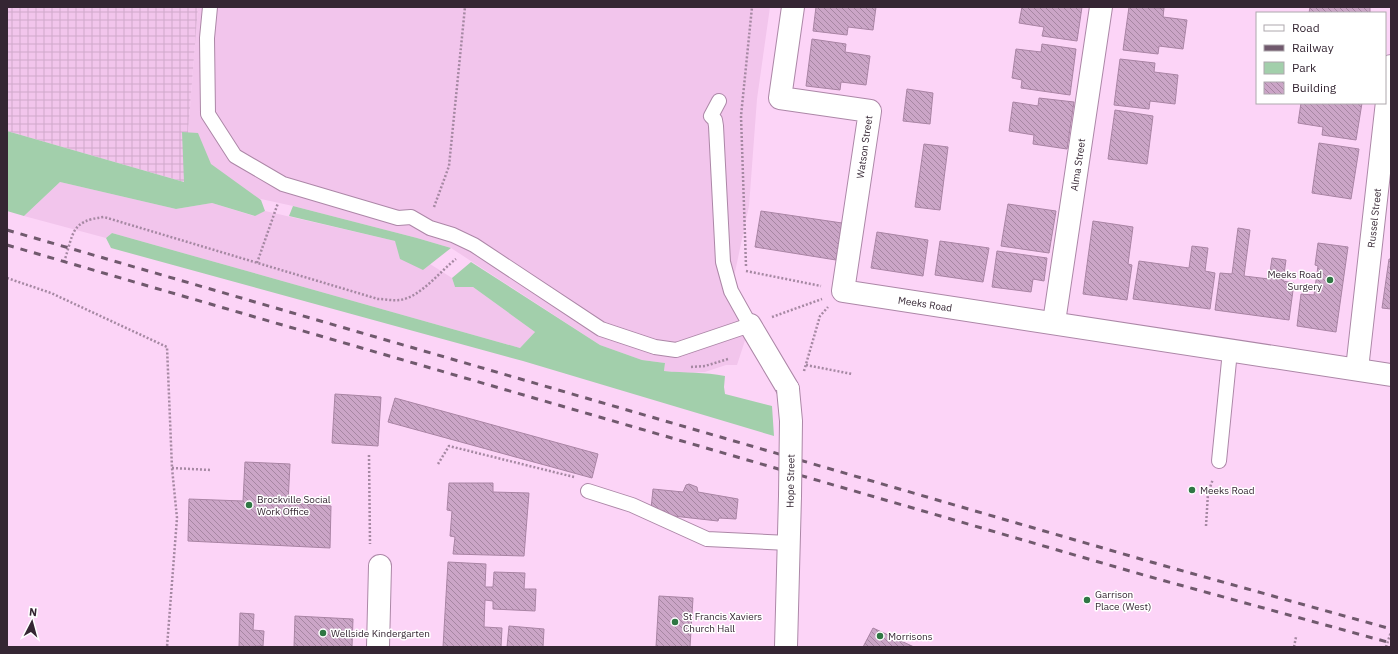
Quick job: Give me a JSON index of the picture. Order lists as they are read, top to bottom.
{
  "streets": {
    "street": [
      "Watson Street",
      "Alma Street",
      "Russel Street",
      "Meeks Road",
      "Hope Street"
    ]
  },
  "crossings": [
    ["Watson Street", "Meeks Road"],
    ["Alma Street", "Meeks Road"],
    ["Russel Street", "Meeks Road"]
  ],
  "places": [
    "Meeks Road Surgery",
    "Meeks Road",
    "Brockville Social Work Office",
    "Garrison Place (West)",
    "St Francis Xaviers Church Hall",
    "Wellside Kindergarten",
    "Morrisons"
  ],
  "legend": [
    "Road",
    "Railway",
    "Park",
    "Building"
  ],
  "north": "top"
}
